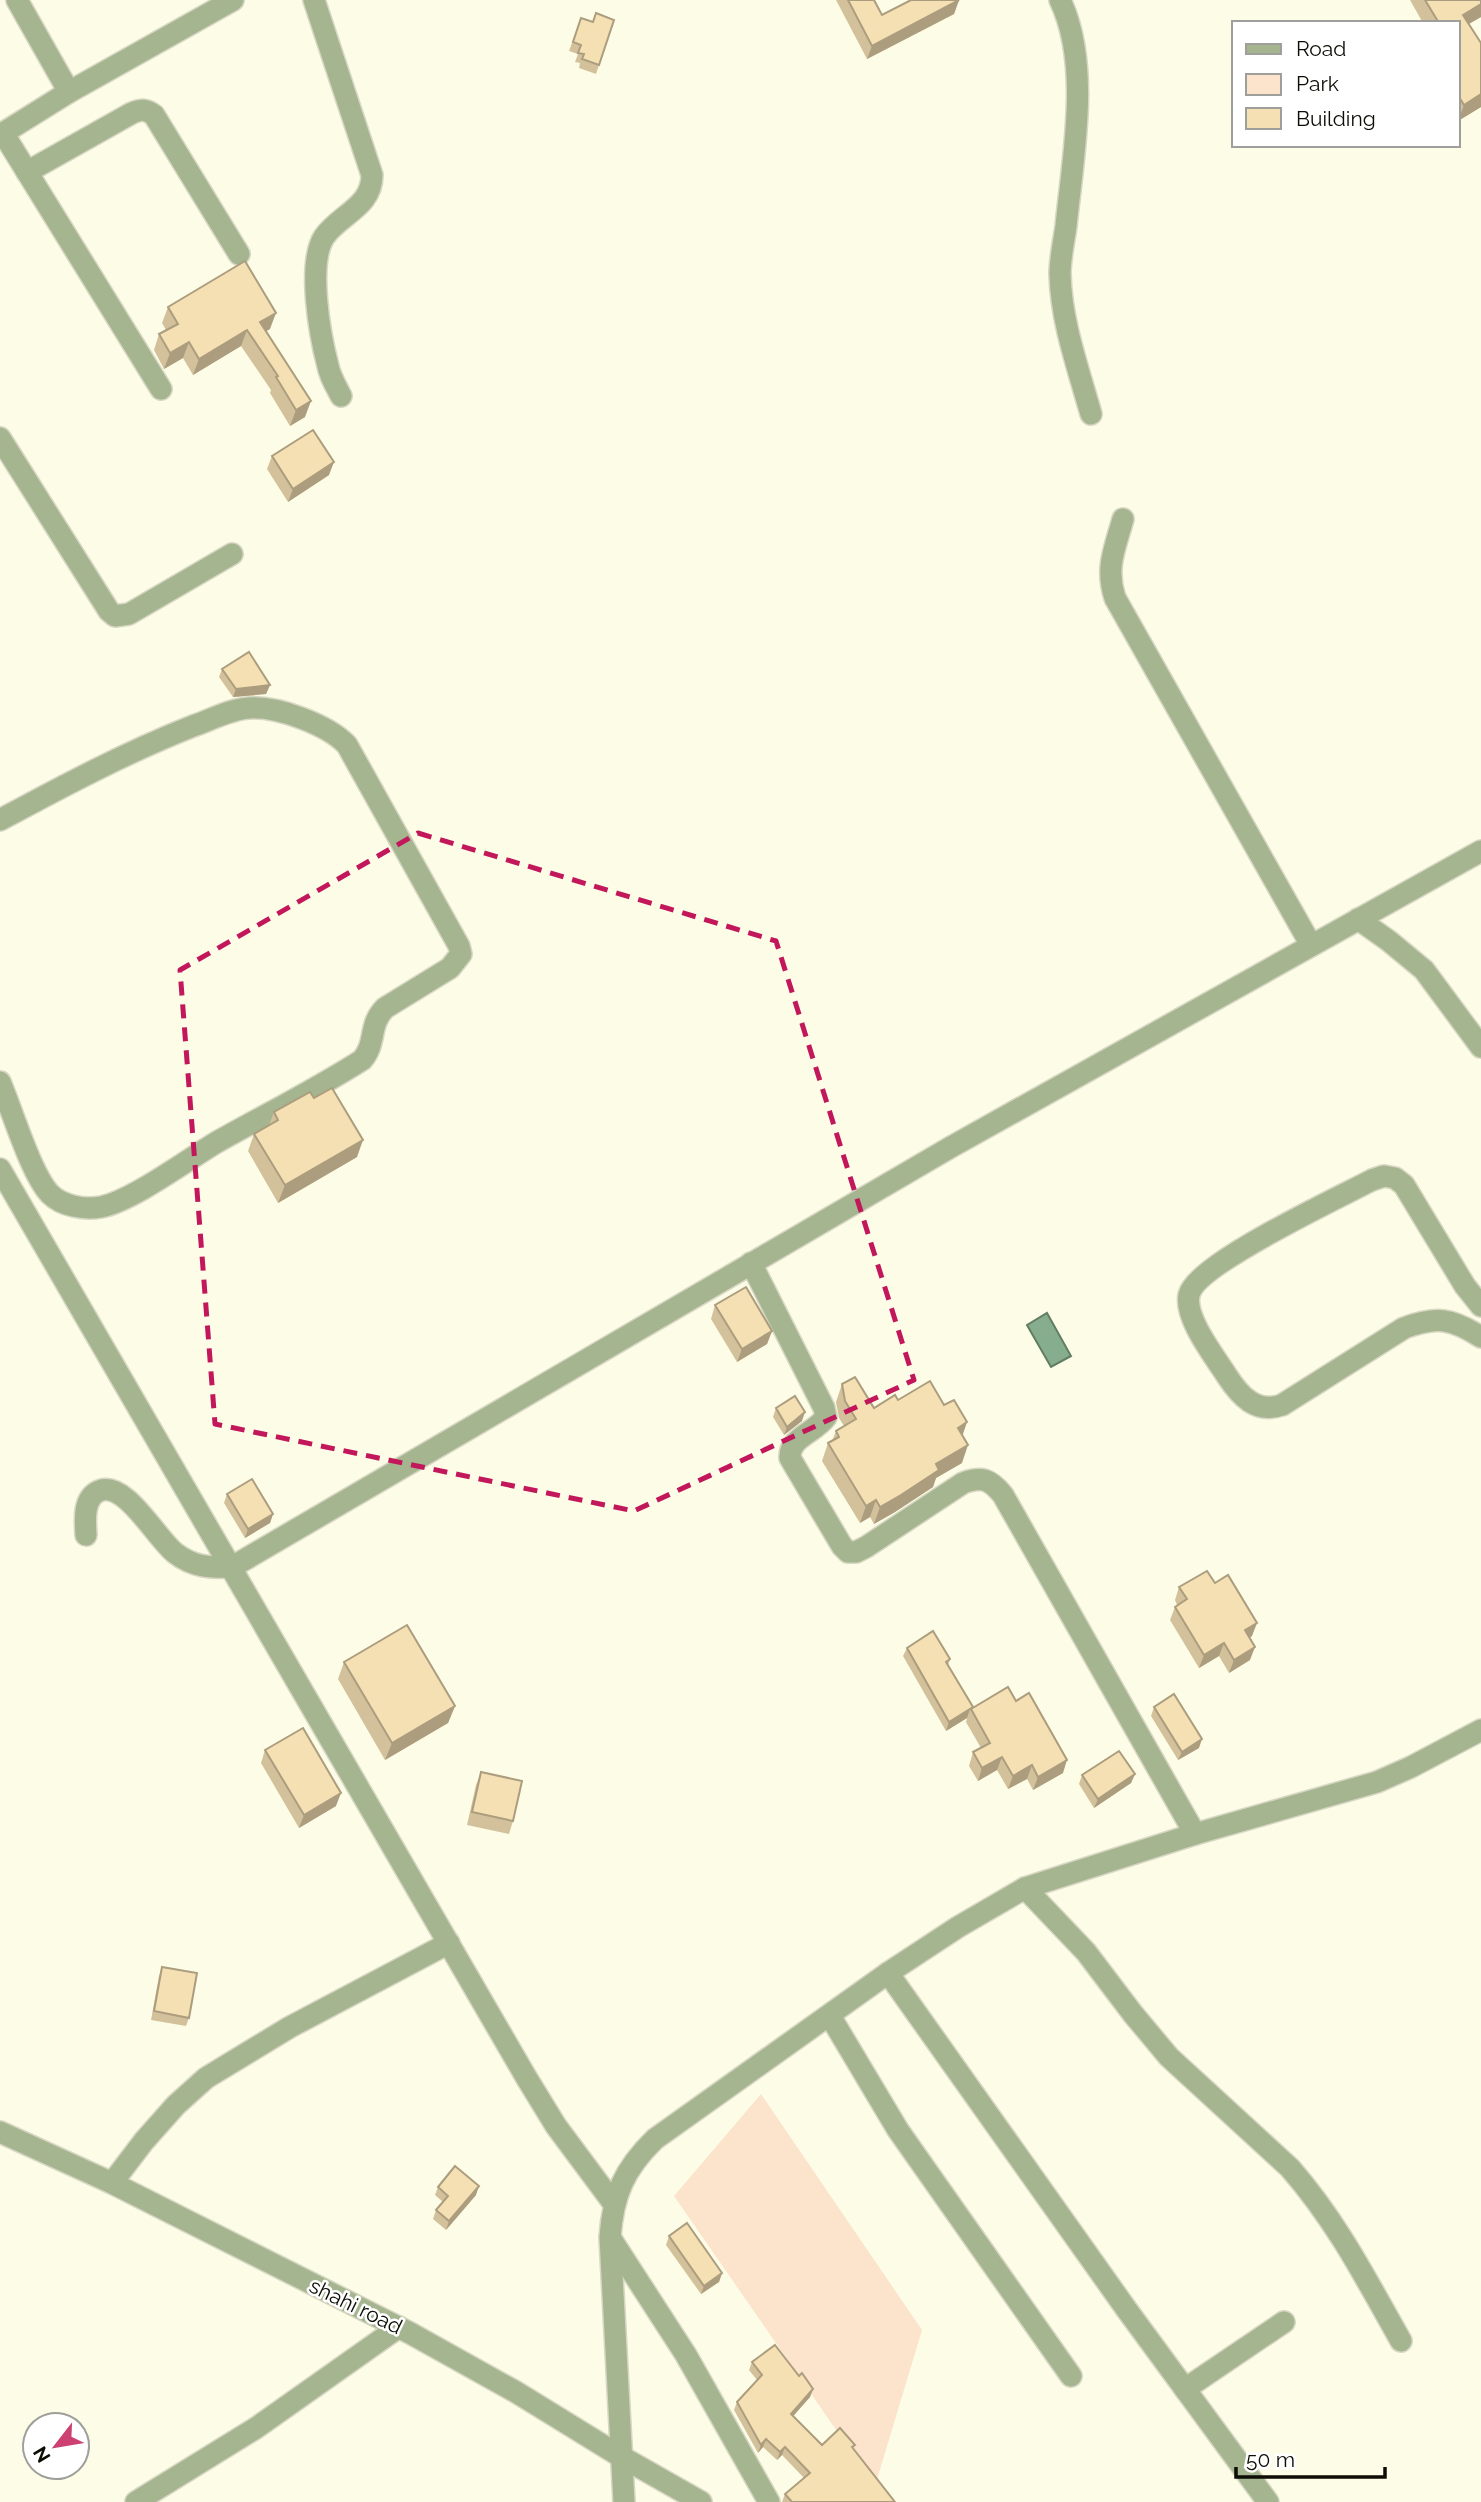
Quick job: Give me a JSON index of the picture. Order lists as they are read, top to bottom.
{
  "streets": {
    "street": ["shahi road"]
  },
  "legend": ["Road", "Park", "Building"],
  "scale_bar": "50 m",
  "north": "bottom left"
}
